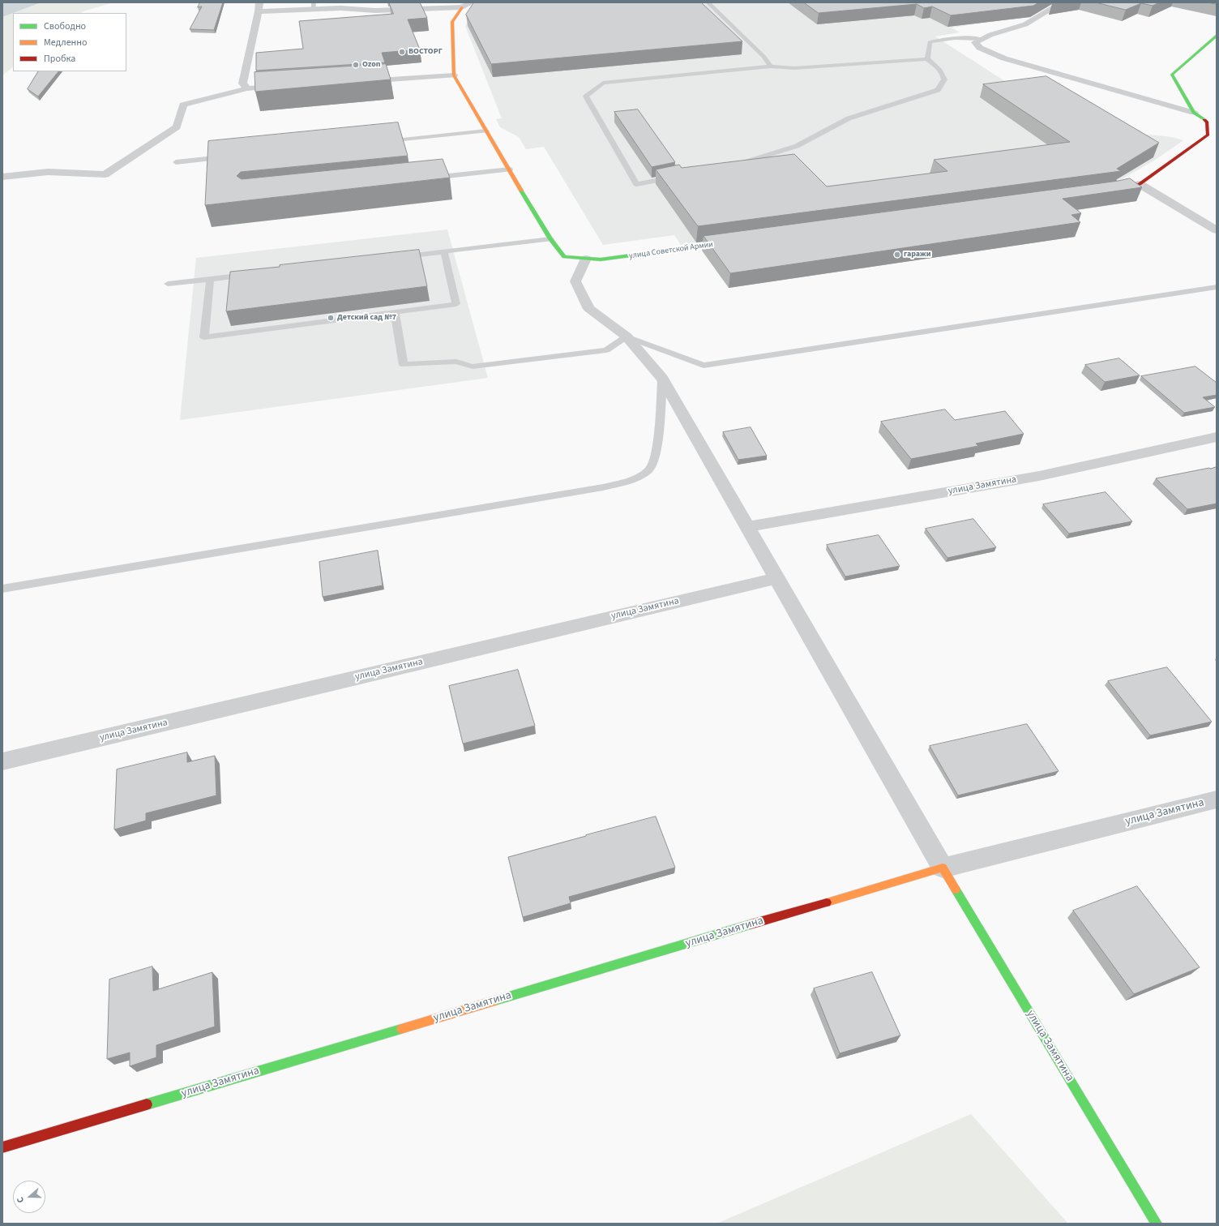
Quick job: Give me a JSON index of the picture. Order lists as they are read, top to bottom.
{
  "streets": {
    "street": ["улица Советской Армии", "улица Замятина"]
  },
  "crossings": [
    ["улица Советской Армии", "улица Замятина"]
  ],
  "places": [
    "ВОСТОРГ",
    "Ozon",
    "гаражи",
    "Детский сад №7"
  ],
  "legend": ["Свободно", "Медленно", "Пробка"],
  "north": "left"
}
